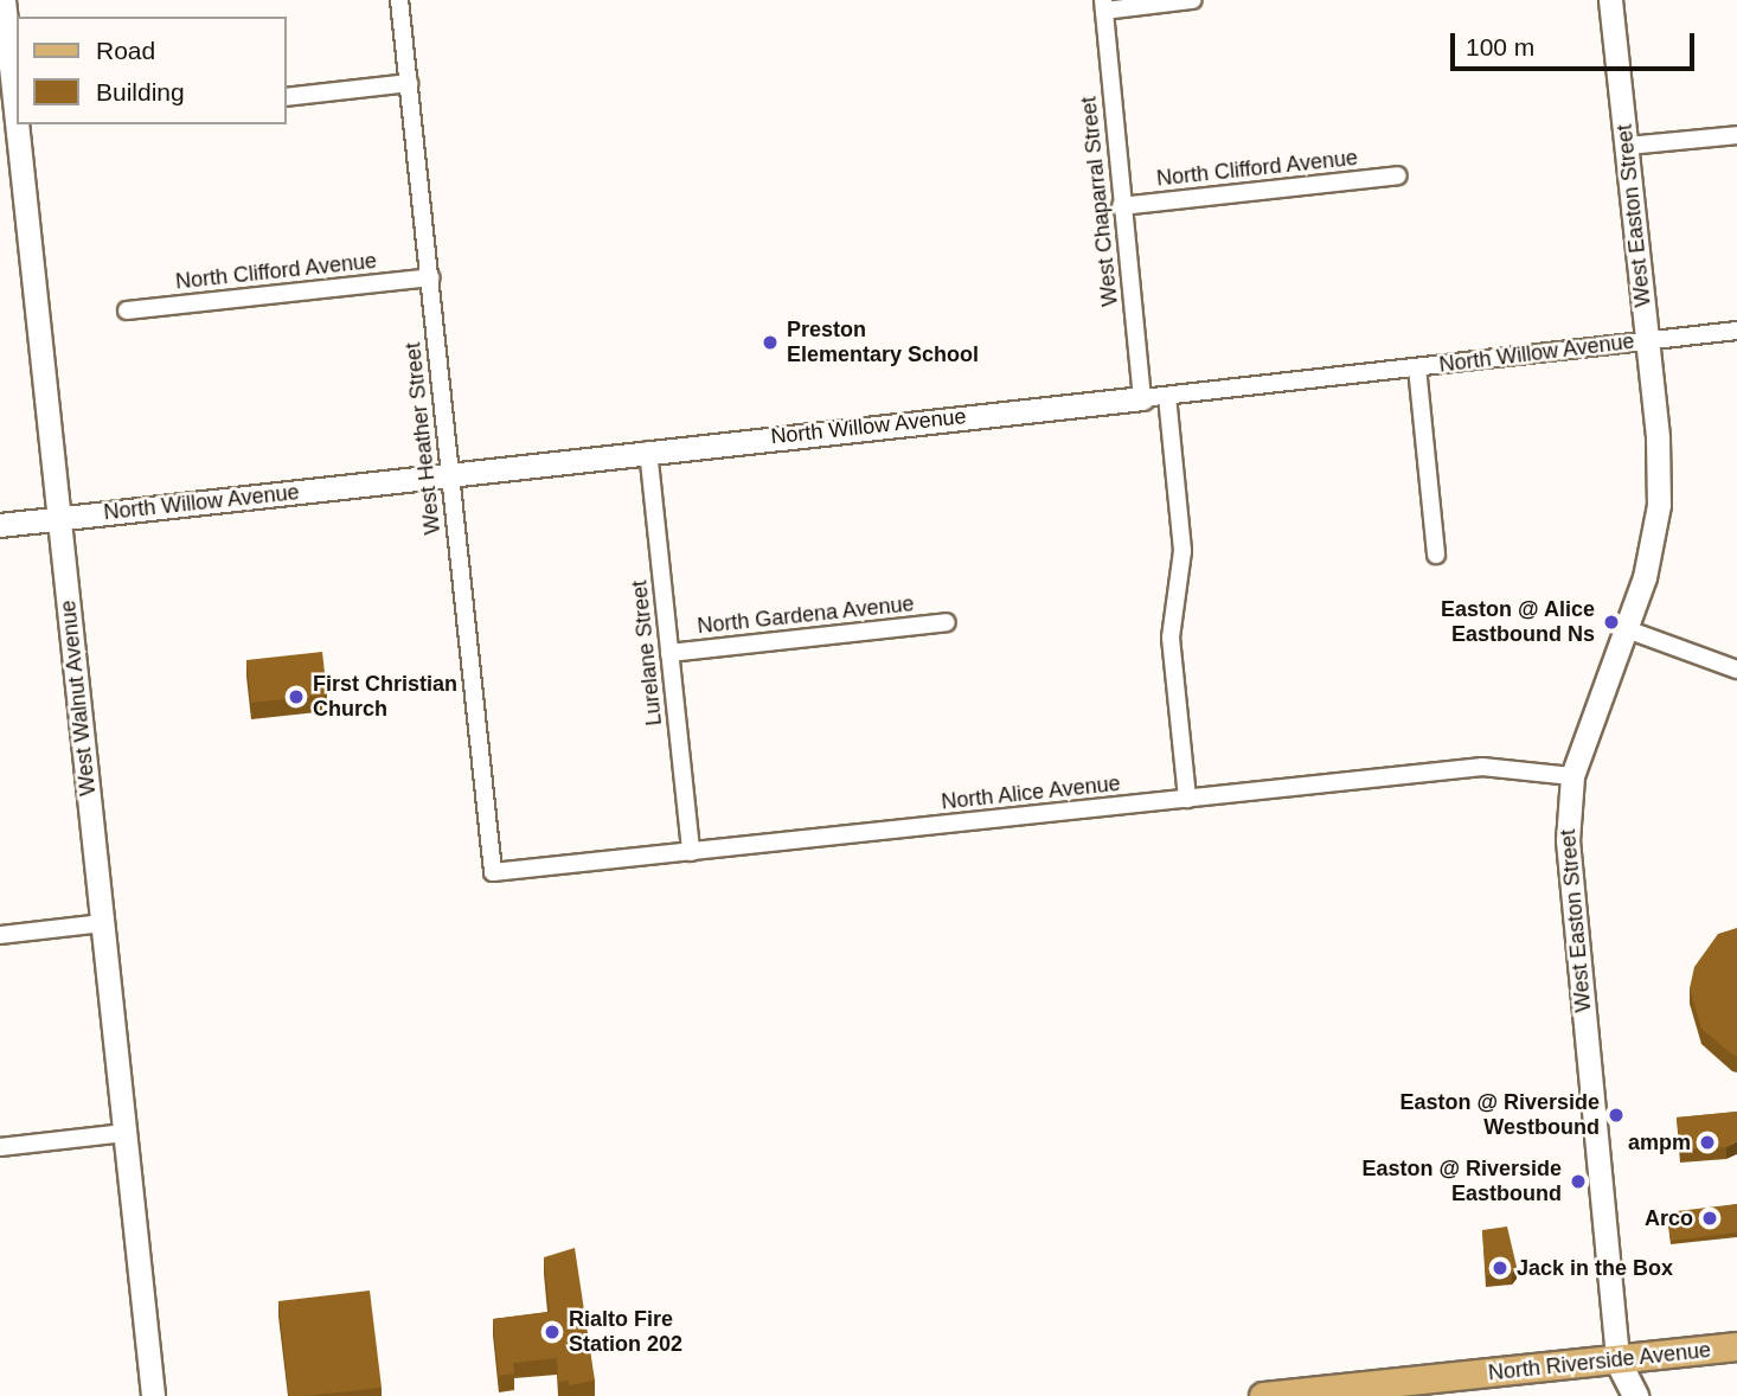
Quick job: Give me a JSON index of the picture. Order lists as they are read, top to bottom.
{
  "streets": {
    "main road": ["North Riverside Avenue"],
    "street": [
      "North Clifford Avenue",
      "West Chaparral Street",
      "West Easton Street",
      "North Willow Avenue",
      "West Heather Street",
      "North Gardena Avenue",
      "Lurelane Street",
      "West Walnut Avenue",
      "North Alice Avenue"
    ]
  },
  "crossings": [
    ["North Clifford Avenue", "West Chaparral Street"],
    ["North Clifford Avenue", "West Heather Street"],
    ["West Chaparral Street", "North Willow Avenue"],
    ["West Easton Street", "North Willow Avenue"],
    ["West Easton Street", "North Alice Avenue"],
    ["West Easton Street", "North Riverside Avenue"],
    ["North Willow Avenue", "West Heather Street"],
    ["North Willow Avenue", "Lurelane Street"],
    ["North Willow Avenue", "West Walnut Avenue"],
    ["West Heather Street", "North Alice Avenue"],
    ["North Gardena Avenue", "Lurelane Street"],
    ["Lurelane Street", "North Alice Avenue"]
  ],
  "places": [
    "Preston Elementary School",
    "Easton @ Alice Eastbound Ns",
    "First Christian Church",
    "Easton @ Riverside Westbound",
    "ampm",
    "Easton @ Riverside Eastbound",
    "Arco",
    "Jack in the Box",
    "Rialto Fire Station 202"
  ],
  "legend": ["Road", "Building"],
  "scale_bar": "100 m"
}
